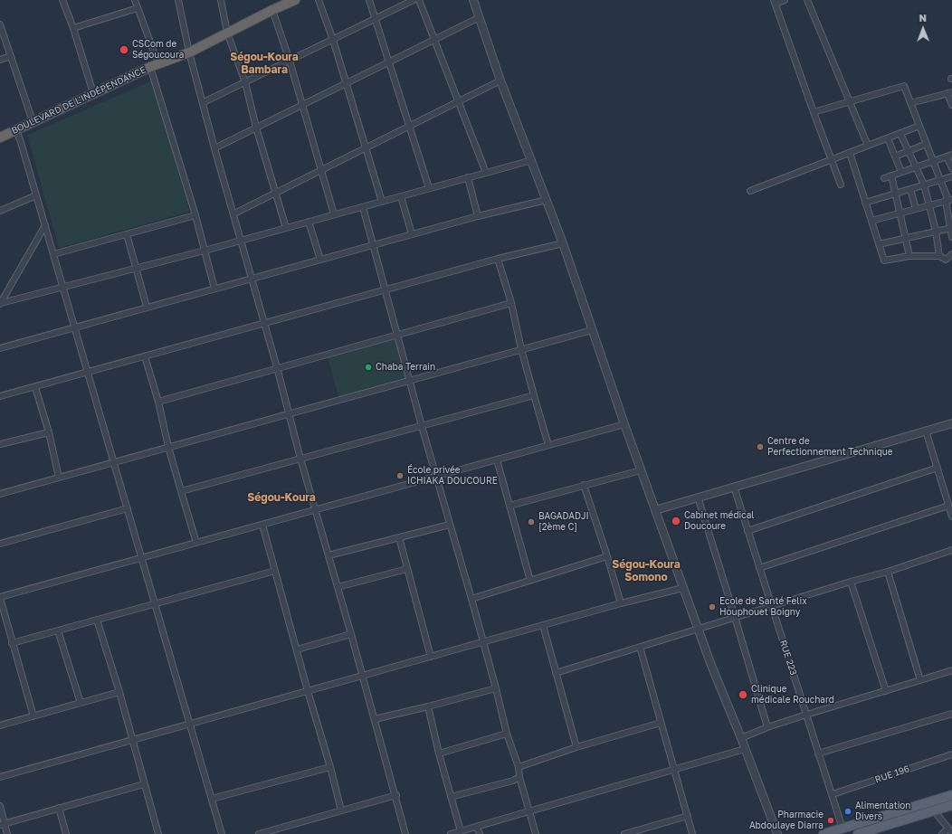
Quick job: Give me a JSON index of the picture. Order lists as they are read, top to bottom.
{
  "streets": {
    "highway": ["BOULEVARD DE L'INDÉPENDANCE"],
    "street": ["RUE 223", "RUE 196"]
  },
  "crossings": [
    ["RUE 223", "RUE 196"]
  ],
  "districts": ["Ségou-Koura Bambara", "Ségou-Koura", "Ségou-Koura Somono"],
  "places": [
    "CSCom de Ségoucoura",
    "Chaba Terrain",
    "Centre de Perfectionnement Technique",
    "École privée ICHIAKA DOUCOURE",
    "Cabinet médical Doucoure",
    "BAGADADJI [2ème C]",
    "Ecole de Santé Felix Houphouet Boigny",
    "Clinique médicale Rouchard",
    "Alimentation Divers",
    "Pharmacie Abdoulaye Diarra"
  ],
  "north": "top"
}
